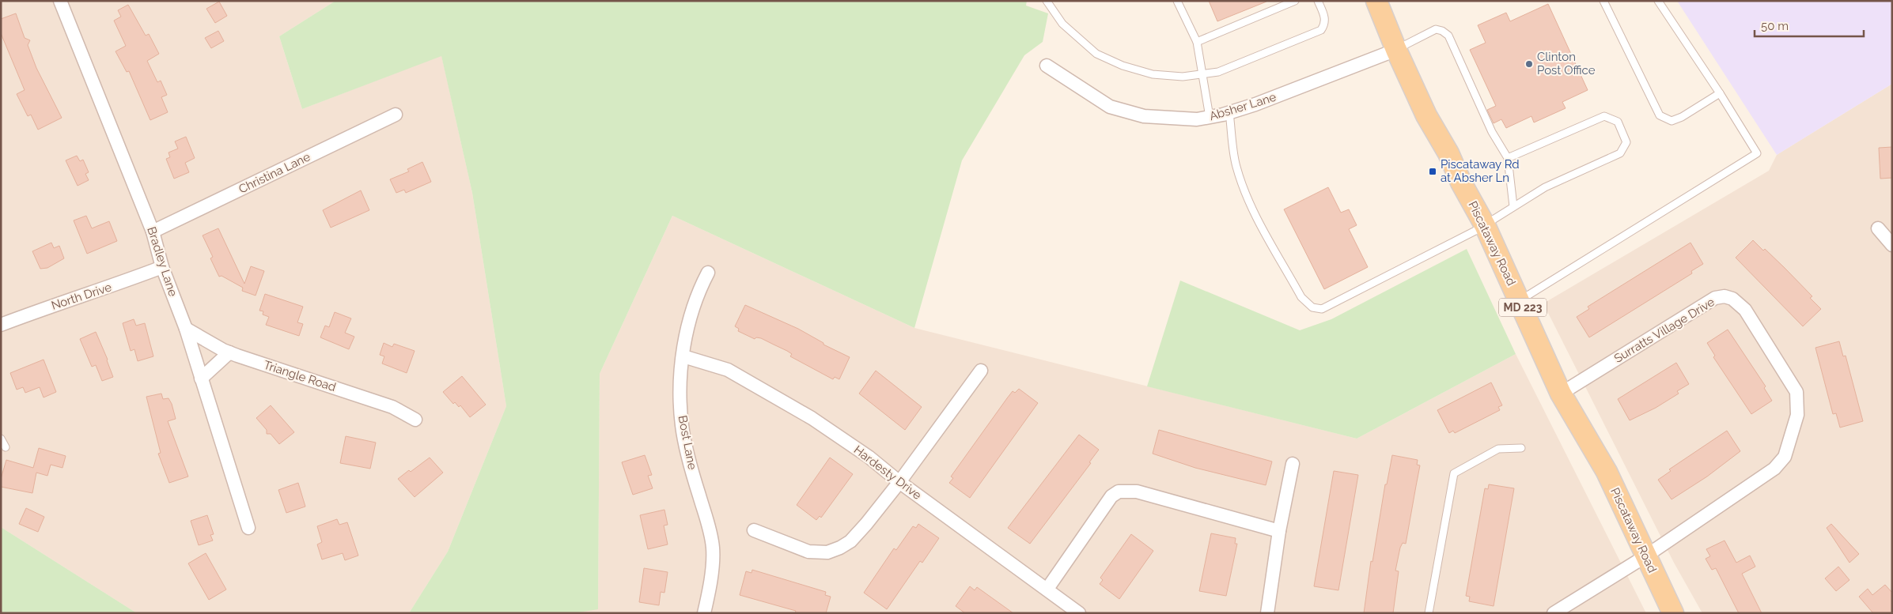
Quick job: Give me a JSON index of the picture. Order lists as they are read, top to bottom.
{
  "streets": {
    "main road": ["Piscataway Road", "MD 223"],
    "street": [
      "Absher Lane",
      "Christina Lane",
      "Bradley Lane",
      "North Drive",
      "Surratts Village Drive",
      "Triangle Road",
      "Bost Lane",
      "Hardesty Drive"
    ]
  },
  "crossings": [
    ["Absher Lane", "Piscataway Road"],
    ["Christina Lane", "Bradley Lane"],
    ["Piscataway Road", "Surratts Village Drive"],
    ["Bradley Lane", "North Drive"],
    ["Bradley Lane", "Triangle Road"],
    ["Bost Lane", "Hardesty Drive"]
  ],
  "places": {
    "other": ["Clinton Post Office"],
    "transit": ["Piscataway Rd at Absher Ln"]
  },
  "scale_bar": "50 m"
}
